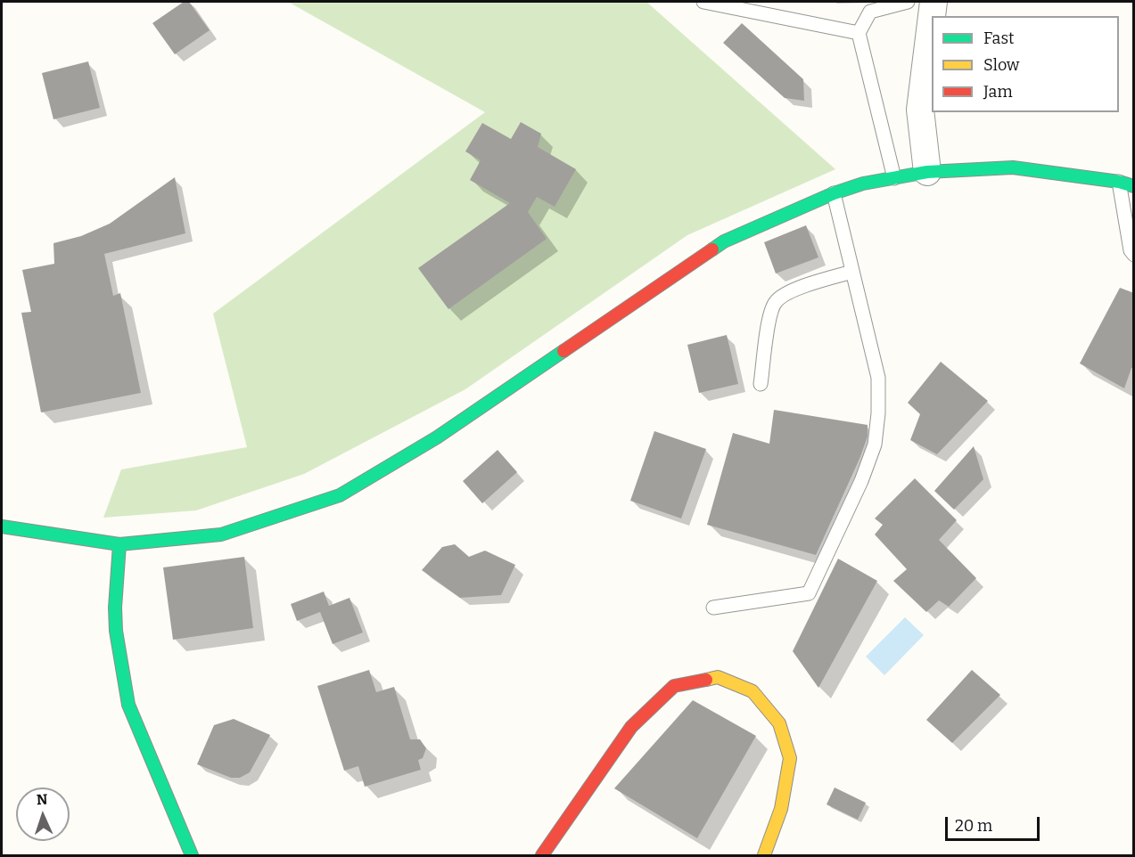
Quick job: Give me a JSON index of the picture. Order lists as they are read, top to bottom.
{
  "legend": ["Fast", "Slow", "Jam"],
  "scale_bar": "20 m",
  "north": "top"
}
